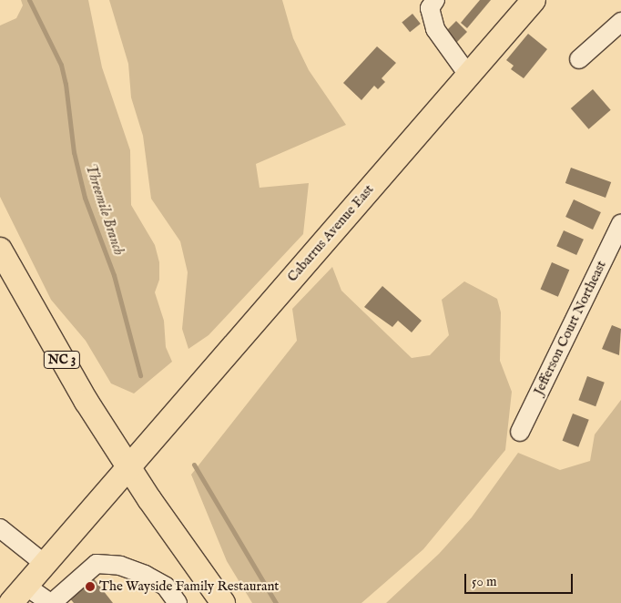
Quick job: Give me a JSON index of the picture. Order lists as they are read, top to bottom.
{
  "streets": {
    "main road": ["Cabarrus Avenue East", "NC 3"],
    "street": ["Jefferson Court Northeast"]
  },
  "crossings": [
    ["Cabarrus Avenue East", "NC 3"]
  ],
  "water": ["Threemile Branch"],
  "places": ["The Wayside Family Restaurant"],
  "scale_bar": "50 m"
}
